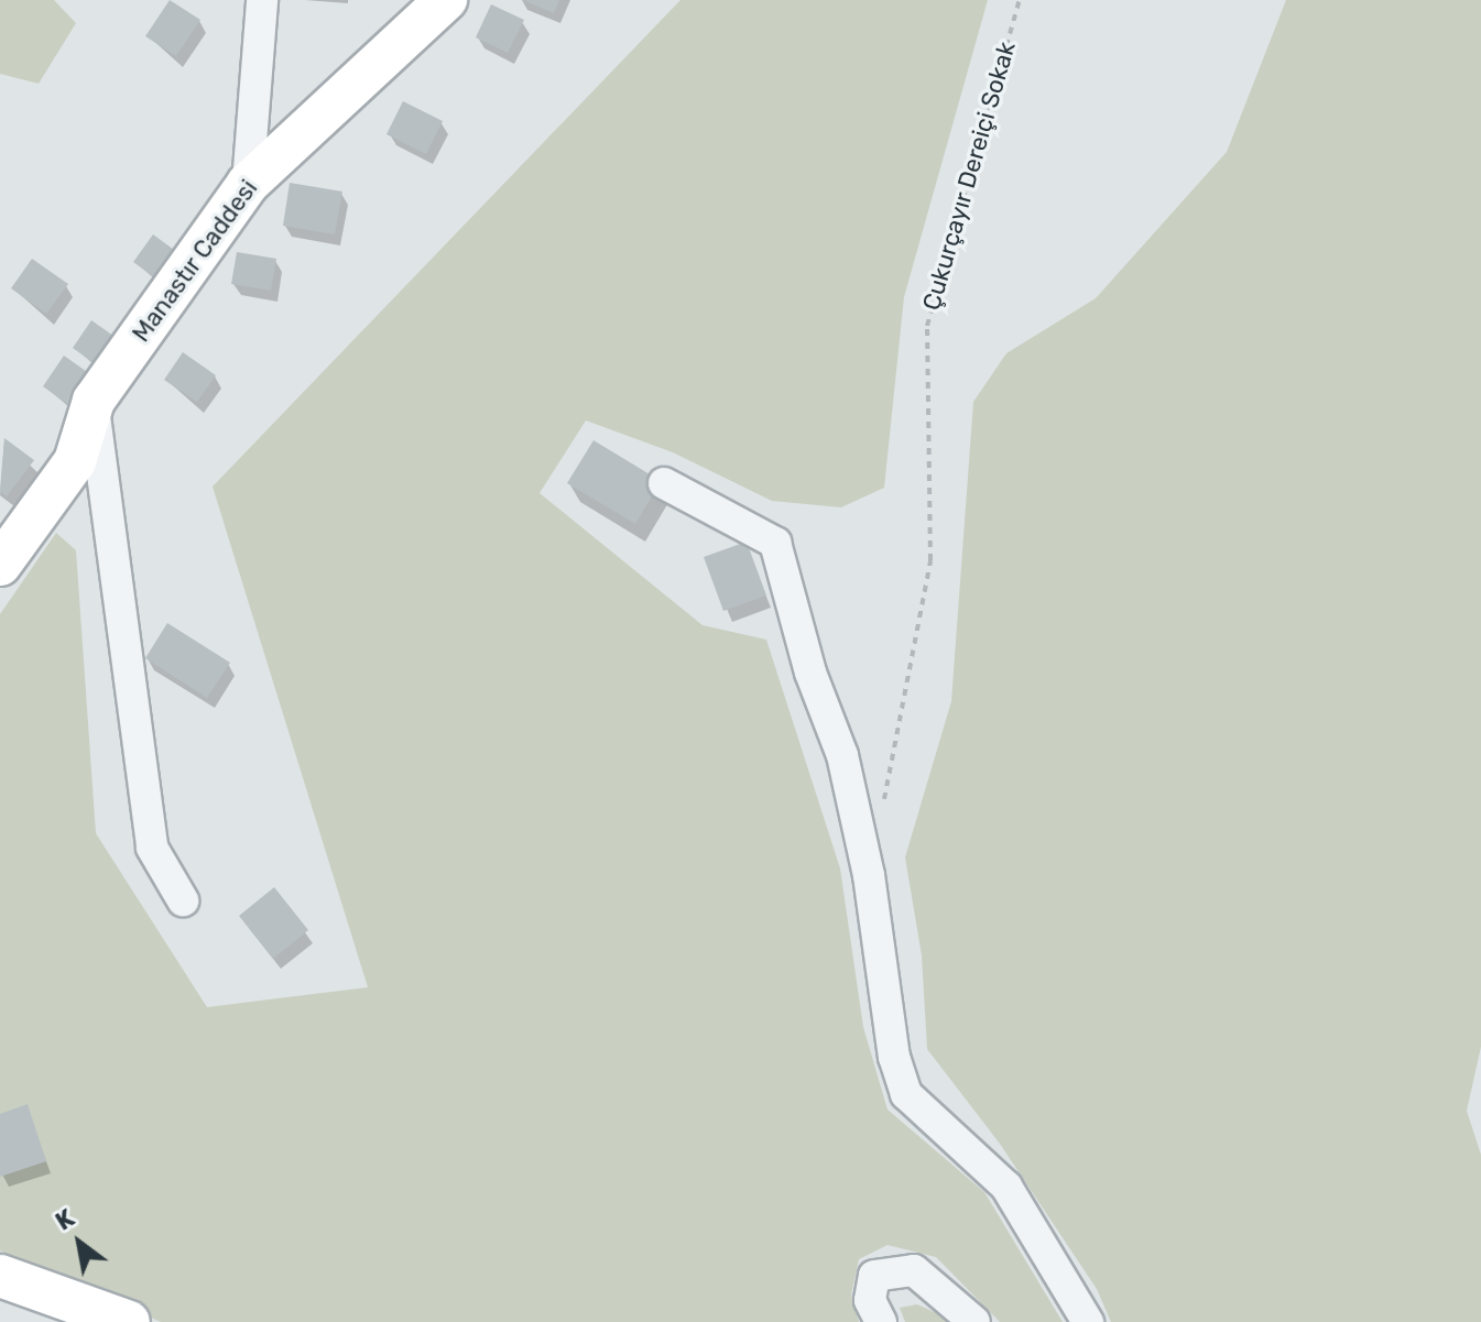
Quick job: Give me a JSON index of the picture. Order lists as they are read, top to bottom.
{
  "streets": {
    "street": ["Manastır Caddesi"],
    "path": ["Çukurçayır Dereiçi Sokak"]
  },
  "north": "top left"
}
